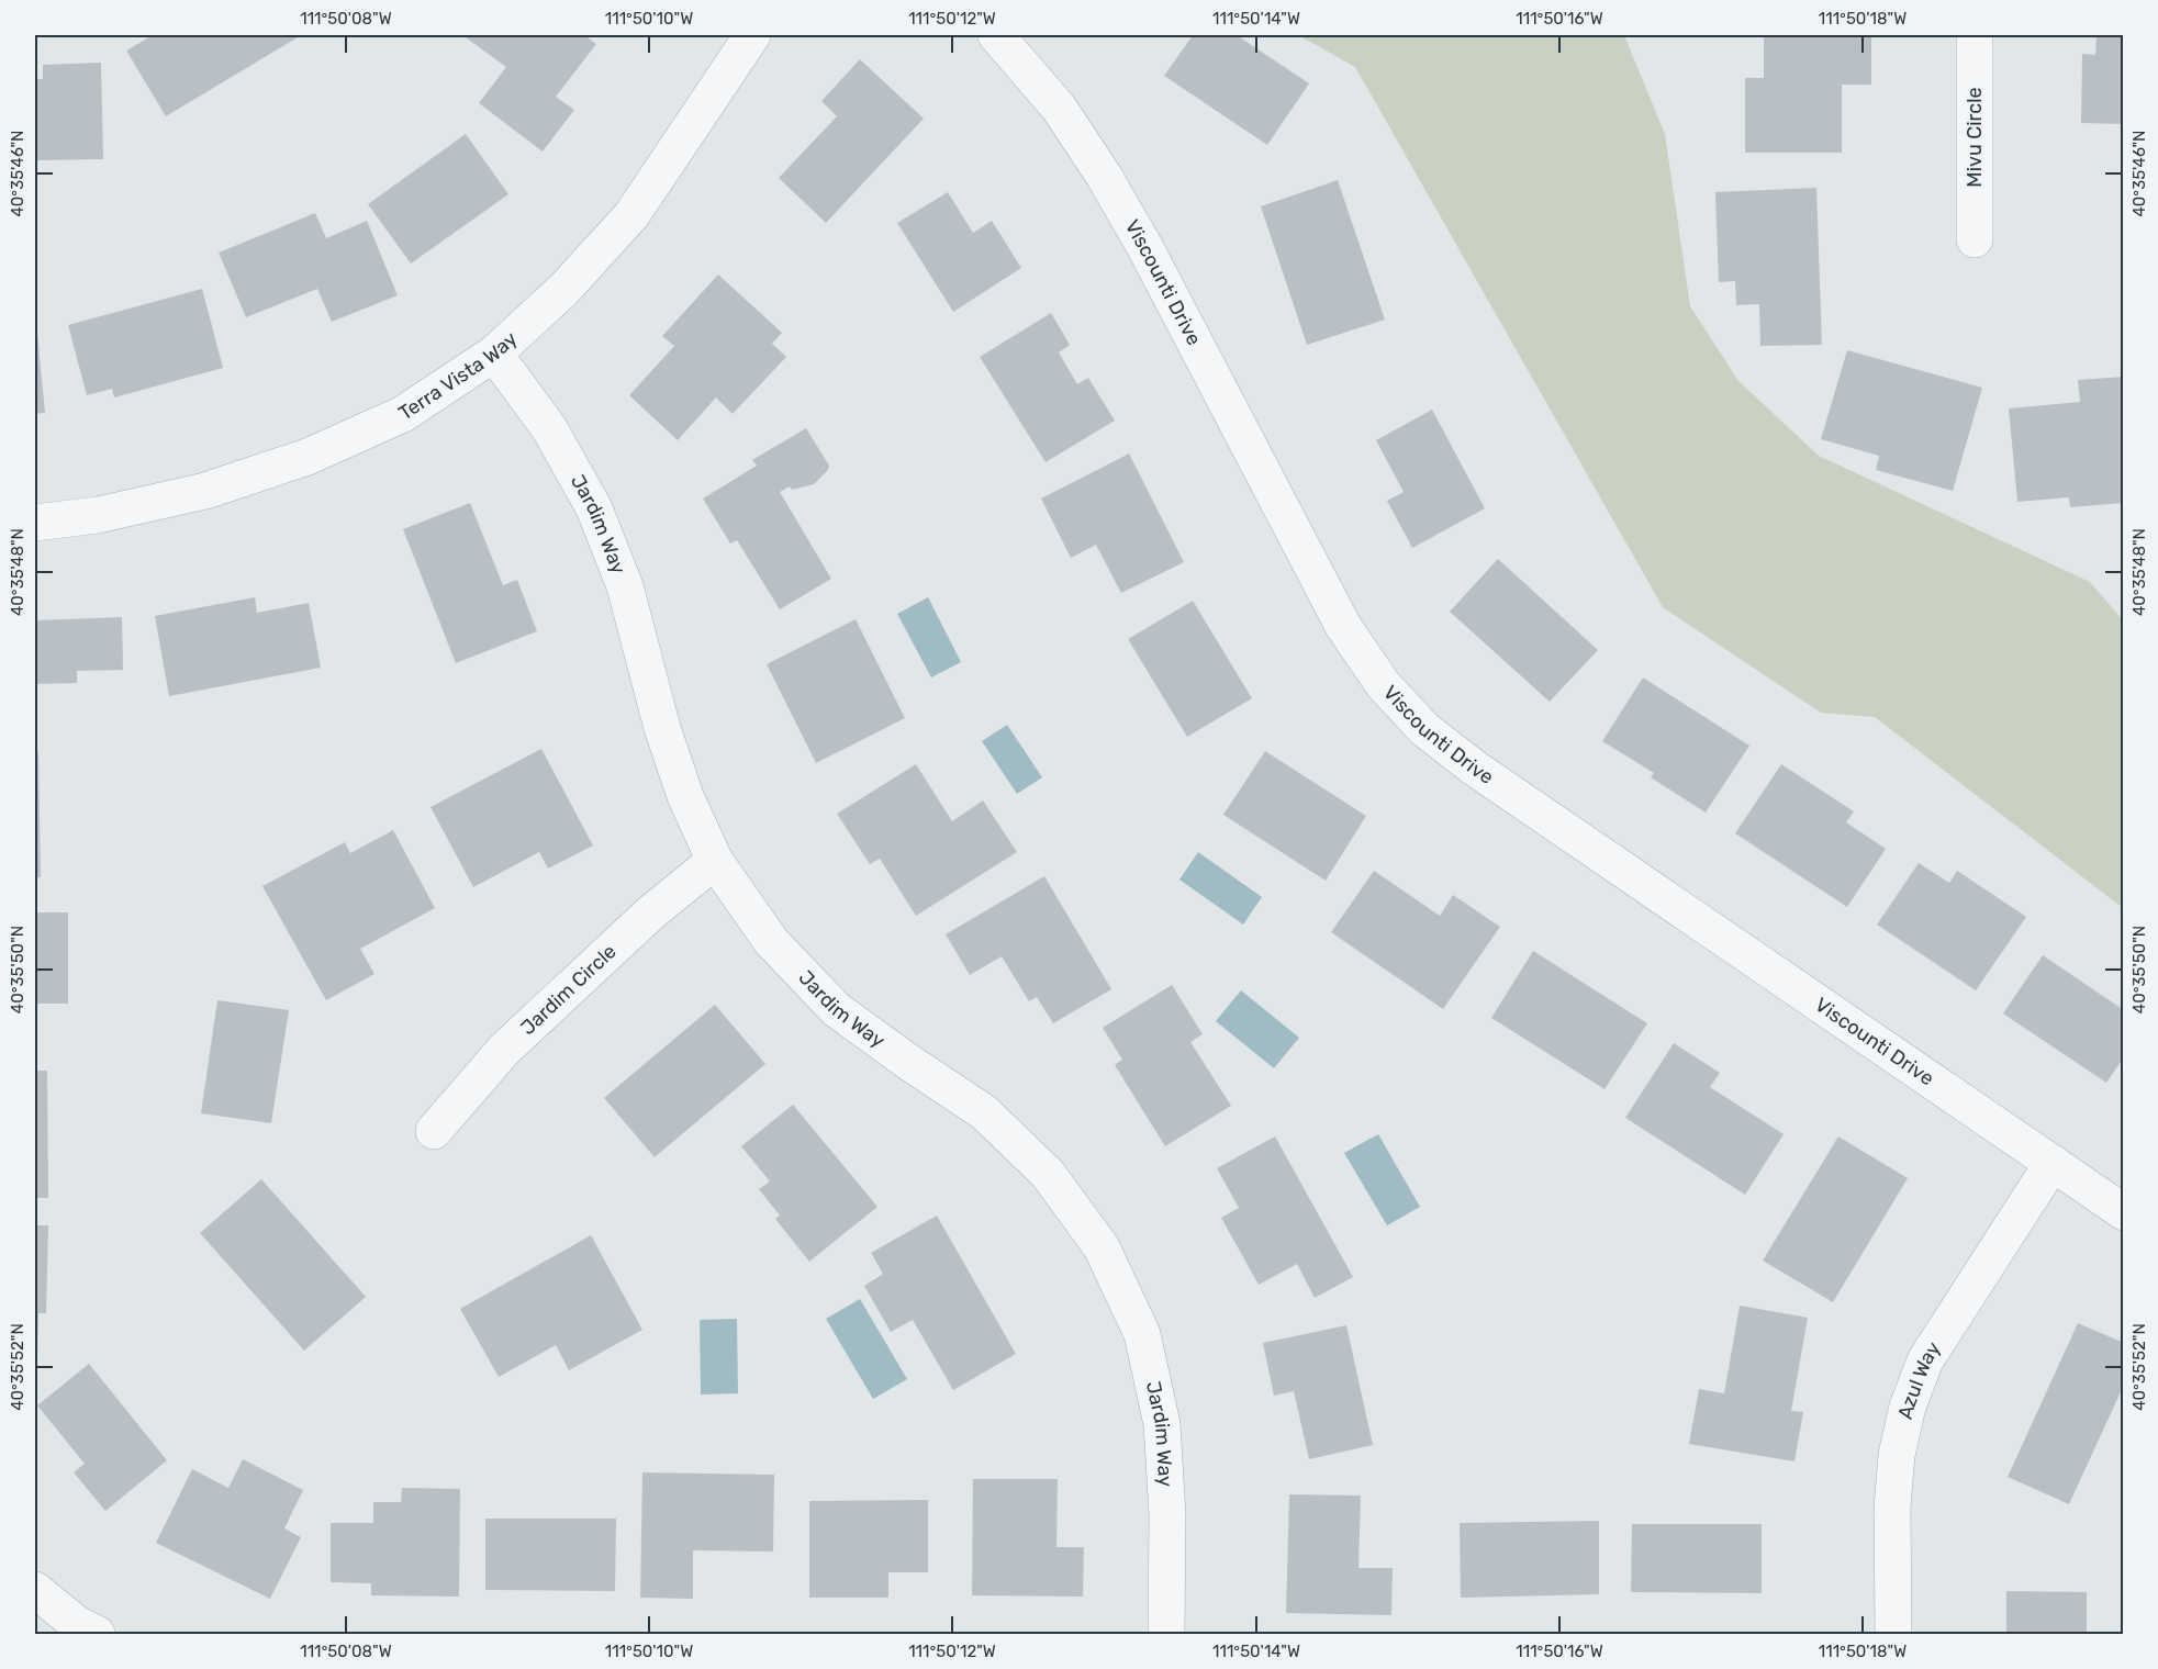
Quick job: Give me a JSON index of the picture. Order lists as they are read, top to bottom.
{
  "streets": {
    "street": [
      "Mivu Circle",
      "Viscounti Drive",
      "Terra Vista Way",
      "Jardim Way",
      "Jardim Circle",
      "Azul Way"
    ]
  },
  "crossings": [
    ["Viscounti Drive", "Azul Way"],
    ["Terra Vista Way", "Jardim Way"],
    ["Jardim Way", "Jardim Circle"]
  ],
  "coordinates": [
    "111°50'08\"W",
    "111°50'10\"W",
    "111°50'12\"W",
    "111°50'14\"W",
    "111°50'16\"W",
    "111°50'18\"W",
    "40°35'46\"N",
    "40°35'48\"N",
    "40°35'50\"N",
    "40°35'52\"N"
  ]
}
